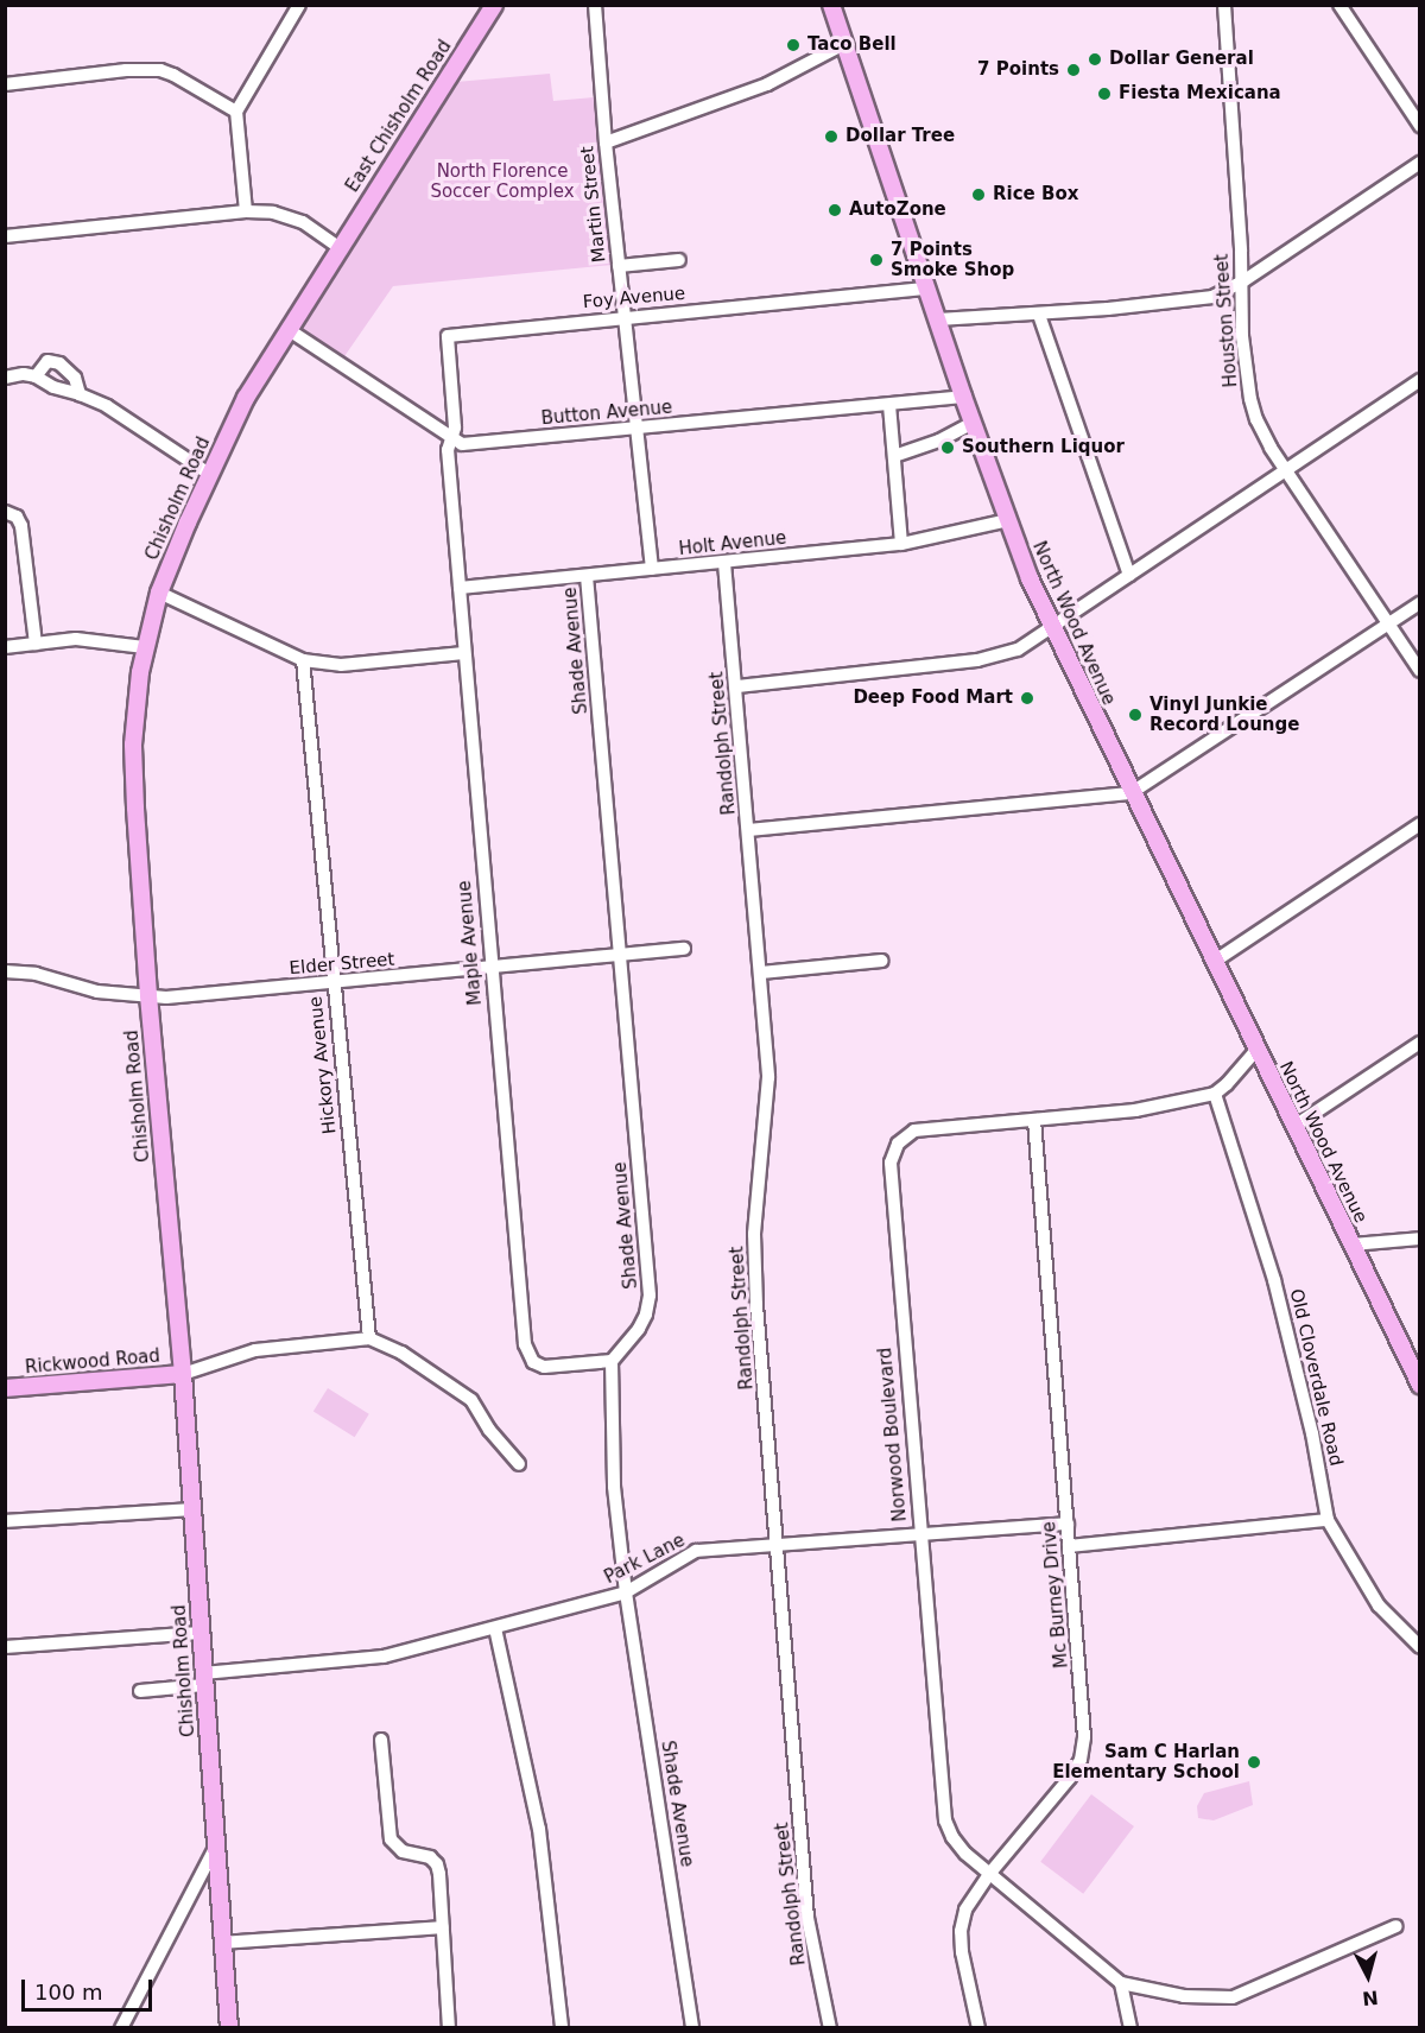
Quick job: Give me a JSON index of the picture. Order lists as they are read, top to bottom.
{
  "streets": {
    "main road": [
      "East Chisholm Road",
      "Chisholm Road",
      "North Wood Avenue",
      "Rickwood Road"
    ],
    "street": [
      "Martin Street",
      "Foy Avenue",
      "Houston Street",
      "Button Avenue",
      "Holt Avenue",
      "Shade Avenue",
      "Randolph Street",
      "Maple Avenue",
      "Elder Street",
      "Hickory Avenue",
      "Old Cloverdale Road",
      "Norwood Boulevard",
      "Park Lane",
      "Mc Burney Drive"
    ]
  },
  "crossings": [
    ["East Chisholm Road", "Chisholm Road"],
    ["Martin Street", "Foy Avenue"],
    ["Martin Street", "Button Avenue"],
    ["Martin Street", "Holt Avenue"],
    ["Foy Avenue", "Button Avenue"],
    ["Foy Avenue", "North Wood Avenue"],
    ["Foy Avenue", "Maple Avenue"],
    ["Button Avenue", "Chisholm Road"],
    ["Button Avenue", "North Wood Avenue"],
    ["Button Avenue", "Maple Avenue"],
    ["Chisholm Road", "Elder Street"],
    ["Chisholm Road", "Rickwood Road"],
    ["Chisholm Road", "Park Lane"],
    ["Holt Avenue", "North Wood Avenue"],
    ["Holt Avenue", "Shade Avenue"],
    ["Holt Avenue", "Randolph Street"],
    ["Holt Avenue", "Maple Avenue"],
    ["Shade Avenue", "Maple Avenue"],
    ["Shade Avenue", "Elder Street"],
    ["Shade Avenue", "Park Lane"],
    ["Randolph Street", "Park Lane"],
    ["Maple Avenue", "Elder Street"],
    ["Elder Street", "Hickory Avenue"],
    ["Old Cloverdale Road", "Norwood Boulevard"],
    ["Norwood Boulevard", "Park Lane"],
    ["Norwood Boulevard", "Mc Burney Drive"],
    ["Park Lane", "Mc Burney Drive"]
  ],
  "parks": ["North Florence Soccer Complex"],
  "places": [
    "Taco Bell",
    "Dollar General",
    "7 Points",
    "Fiesta Mexicana",
    "Dollar Tree",
    "Rice Box",
    "AutoZone",
    "7 Points Smoke Shop",
    "Southern Liquor",
    "Deep Food Mart",
    "Vinyl Junkie Record Lounge",
    "Sam C Harlan Elementary School"
  ],
  "scale_bar": "100 m",
  "north": "bottom"
}
